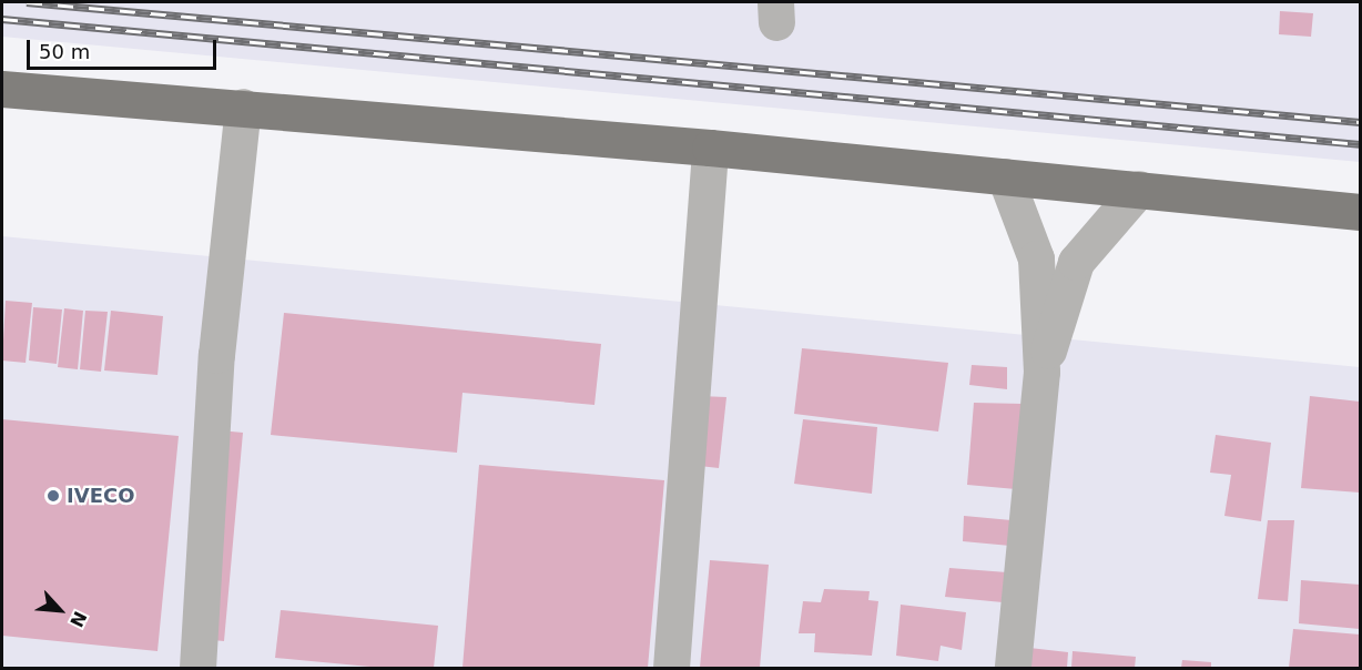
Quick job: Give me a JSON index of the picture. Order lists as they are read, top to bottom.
{
  "places": ["IVECO"],
  "scale_bar": "50 m",
  "north": "bottom right"
}
